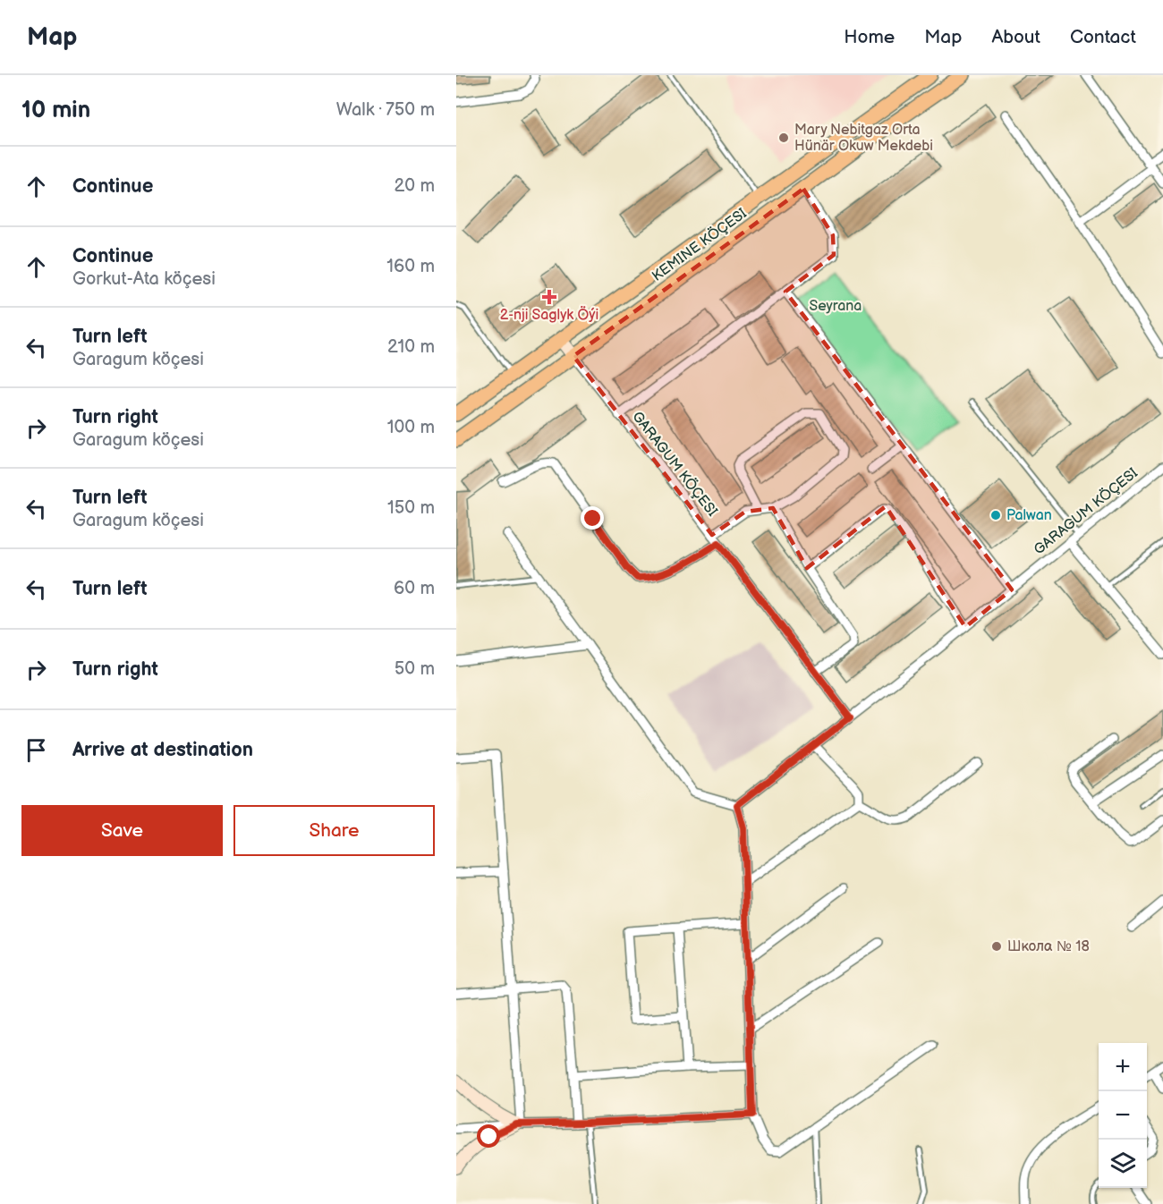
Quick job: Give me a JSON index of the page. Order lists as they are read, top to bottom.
{
  "streets": {
    "main road": ["KEMINE KÖÇESI"],
    "street": ["GARAGUM KÖÇESI"]
  },
  "crossings": [
    ["KEMINE KÖÇESI", "GARAGUM KÖÇESI"]
  ],
  "parks": ["Seyrana"],
  "places": {
    "other": ["Mary Nebitgaz Orta Hünär Okuw Mekdebi", "Palwan", "Школа № 18"],
    "health": ["2-nji Saglyk Öýi"]
  },
  "page": {
    "header": "Map",
    "nav": [
      "Home",
      "Map",
      "About",
      "Contact"
    ],
    "heading": ["10 min", "Walk · 750 m"],
    "list": [
      ["Continue", "20 m"],
      ["Continue", "Gorkut-Ata köçesi", "160 m"],
      ["Turn left", "Garagum köçesi", "210 m"],
      ["Turn right", "Garagum köçesi", "100 m"],
      ["Turn left", "Garagum köçesi", "150 m"],
      ["Turn left", "60 m"],
      ["Turn right", "50 m"],
      "Arrive at destination"
    ],
    "buttons": ["Save", "Share"],
    "map_buttons": ["+", "−"]
  }
}
